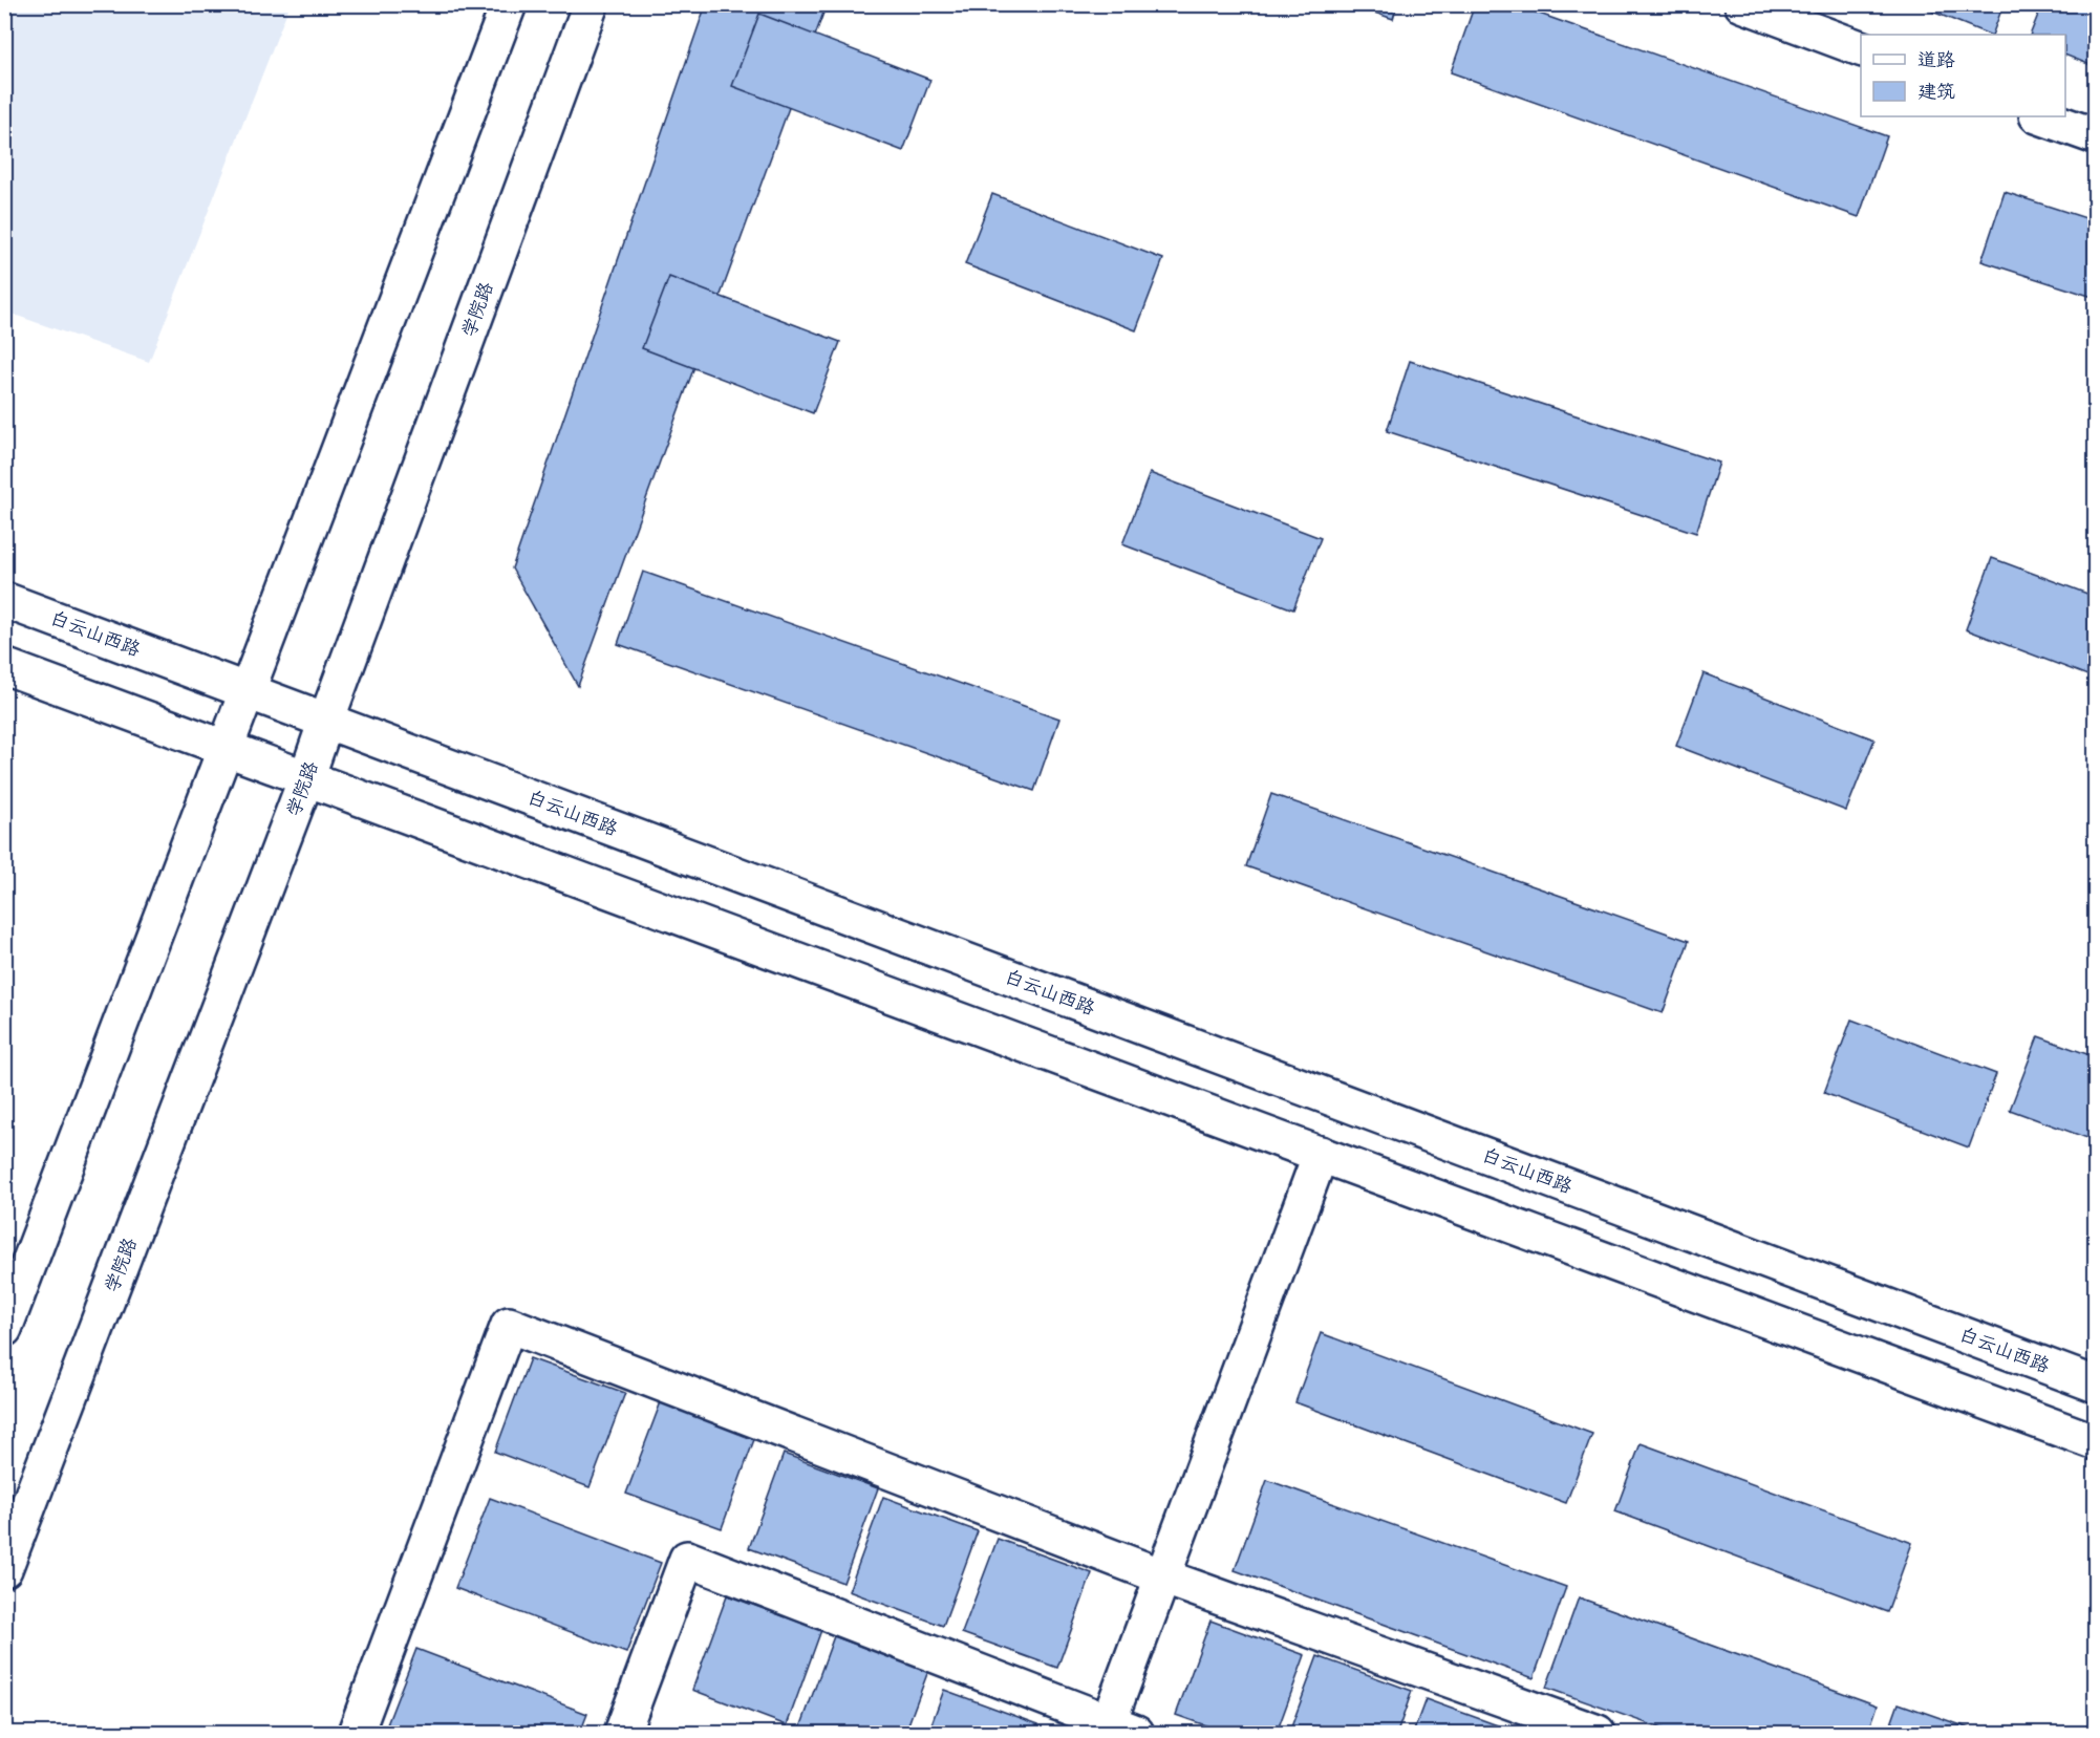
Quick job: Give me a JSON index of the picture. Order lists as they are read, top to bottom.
{
  "streets": {
    "main road": ["学院路", "白云山西路"]
  },
  "crossings": [
    ["学院路", "白云山西路"]
  ],
  "legend": ["道路", "建筑"]
}
